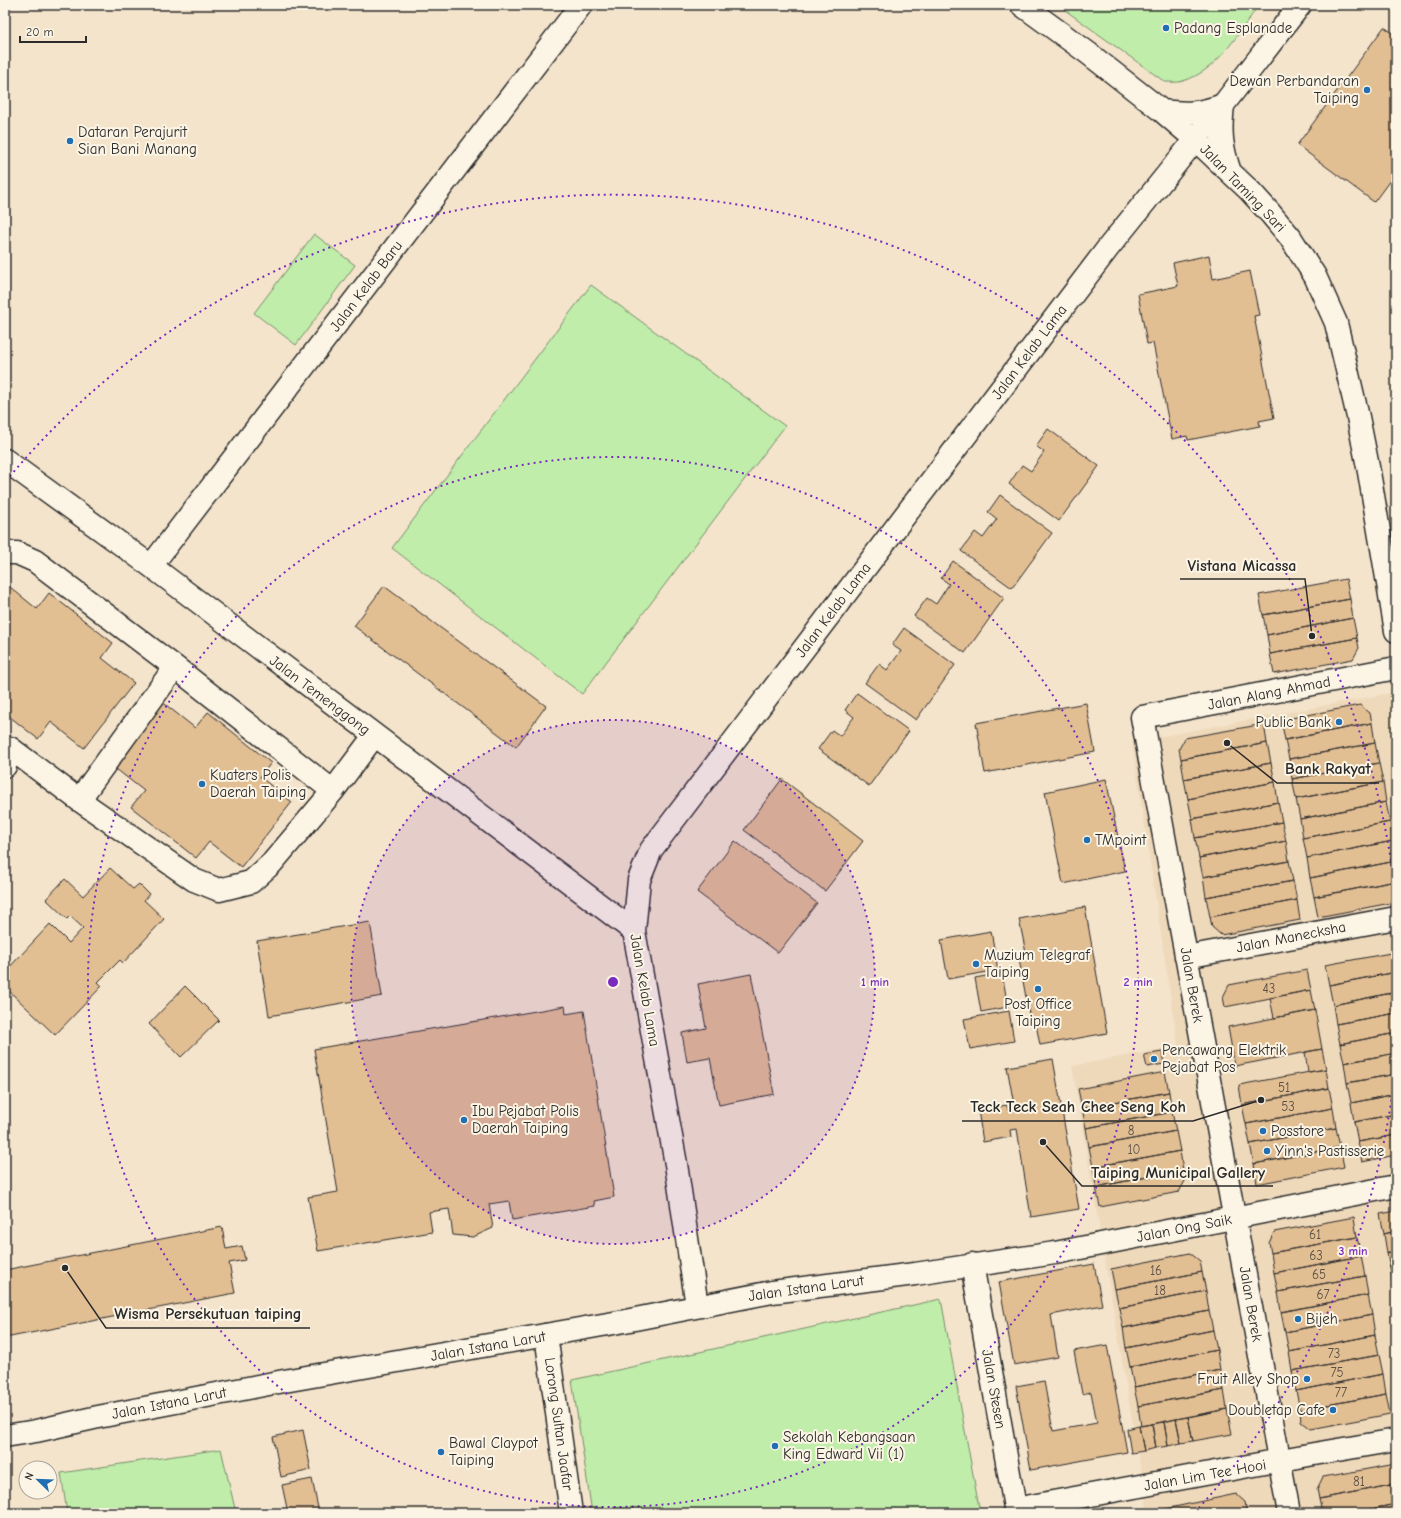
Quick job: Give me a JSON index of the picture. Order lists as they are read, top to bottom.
{
  "streets": {
    "street": [
      "Jalan Taming Sari",
      "Jalan Kelab Baru",
      "Jalan Kelab Lama",
      "Jalan Alang Ahmad",
      "Jalan Temenggong",
      "Jalan Manecksha",
      "Jalan Berek",
      "Jalan Ong Saik",
      "Jalan Istana Larut",
      "Jalan Stesen",
      "Lorong Sultan Jaafar",
      "Jalan Lim Tee Hooi"
    ]
  },
  "crossings": [
    ["Jalan Taming Sari", "Jalan Kelab Lama"],
    ["Jalan Kelab Baru", "Jalan Temenggong"],
    ["Jalan Kelab Lama", "Jalan Temenggong"],
    ["Jalan Kelab Lama", "Jalan Istana Larut"],
    ["Jalan Alang Ahmad", "Jalan Berek"],
    ["Jalan Manecksha", "Jalan Berek"],
    ["Jalan Berek", "Jalan Ong Saik"],
    ["Jalan Berek", "Jalan Lim Tee Hooi"],
    ["Jalan Ong Saik", "Jalan Istana Larut"],
    ["Jalan Ong Saik", "Jalan Stesen"],
    ["Jalan Istana Larut", "Jalan Stesen"],
    ["Jalan Istana Larut", "Lorong Sultan Jaafar"],
    ["Jalan Stesen", "Jalan Lim Tee Hooi"]
  ],
  "places": [
    "Padang Esplanade",
    "Dewan Perbandaran Taiping",
    "Dataran Perajurit Sian Bani Manang",
    "Vistana Micassa",
    "Public Bank",
    "Bank Rakyat",
    "Kuaters Polis Daerah Taiping",
    "TMpoint",
    "Muzium Telegraf Taiping",
    "Post Office Taiping",
    "Pencawang Elektrik Pejabat Pos",
    "Teck Teck Seah Chee Seng Koh",
    "Ibu Pejabat Polis Daerah Taiping",
    "Posstore",
    "Taiping Municipal Gallery",
    "Yinn's Pastisserie",
    "Wisma Persekutuan taiping",
    "Bijeh",
    "Fruit Alley Shop",
    "Doubletap Cafe",
    "Sekolah Kebangsaan King Edward Vii (1)",
    "Bawal Claypot Taiping"
  ],
  "house_numbers": [
    "43",
    "51",
    "53",
    "8",
    "10",
    "61",
    "63",
    "16",
    "65",
    "18",
    "67",
    "73",
    "75",
    "77",
    "81"
  ],
  "scale_bar": "20 m",
  "north": "top left",
  "rings": ["1 min", "2 min", "3 min"]
}
